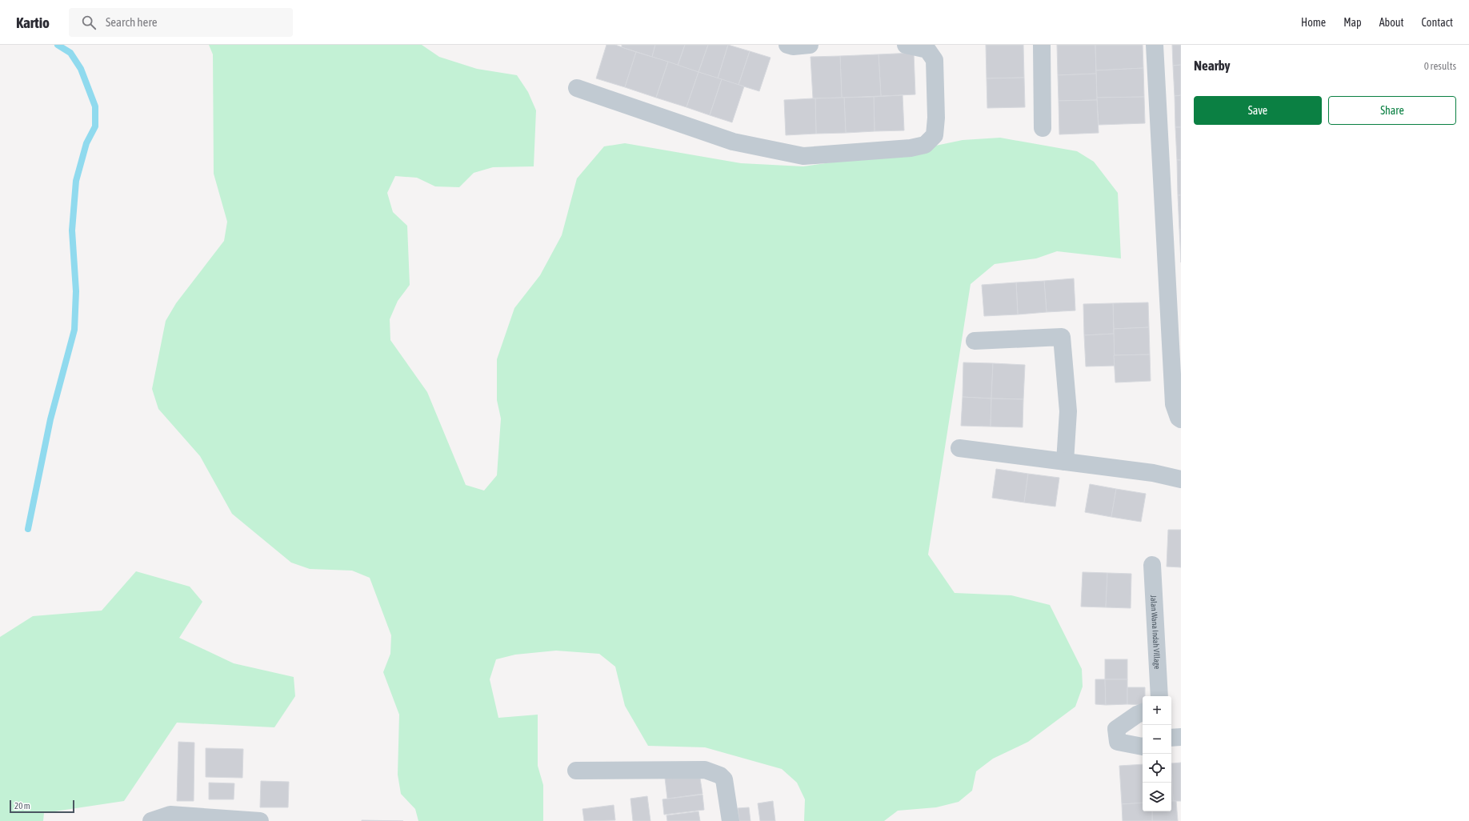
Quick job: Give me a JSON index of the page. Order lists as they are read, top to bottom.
{
  "streets": {
    "street": ["Jalan Wana Indah Village"]
  },
  "scale_bar": "20 m",
  "page": {
    "header": "Kartio",
    "search": "Search here",
    "nav": [
      "Home",
      "Map",
      "About",
      "Contact"
    ],
    "heading": ["Nearby", "0 results"],
    "buttons": ["Save", "Share"],
    "map_buttons": ["+", "−"],
    "scale": "20 m"
  }
}
